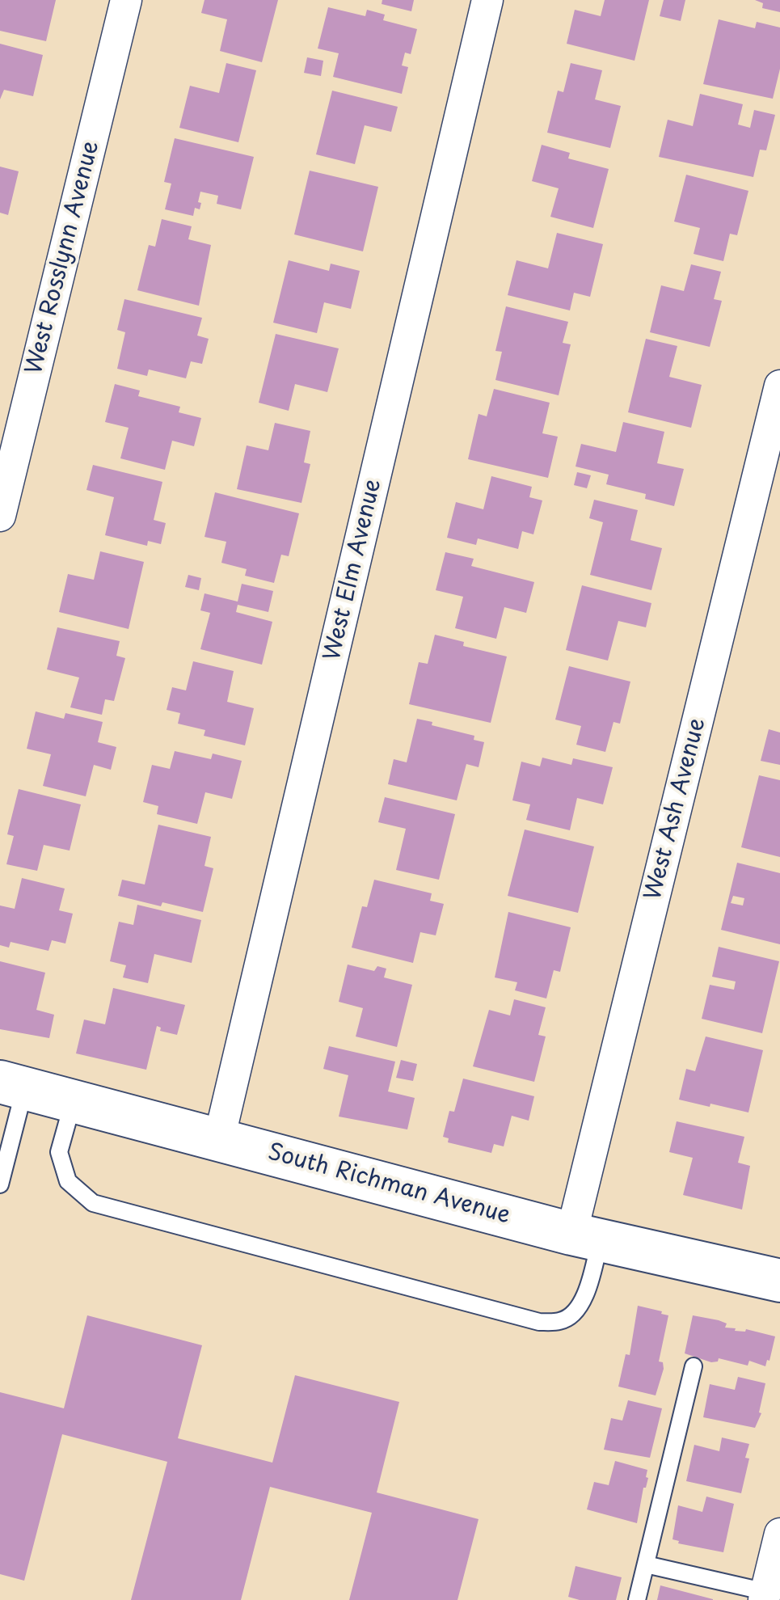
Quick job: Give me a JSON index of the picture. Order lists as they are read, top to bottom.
{
  "streets": {
    "street": [
      "West Rosslynn Avenue",
      "West Elm Avenue",
      "West Ash Avenue",
      "South Richman Avenue"
    ]
  },
  "crossings": [
    ["West Elm Avenue", "South Richman Avenue"],
    ["West Ash Avenue", "South Richman Avenue"]
  ]
}
